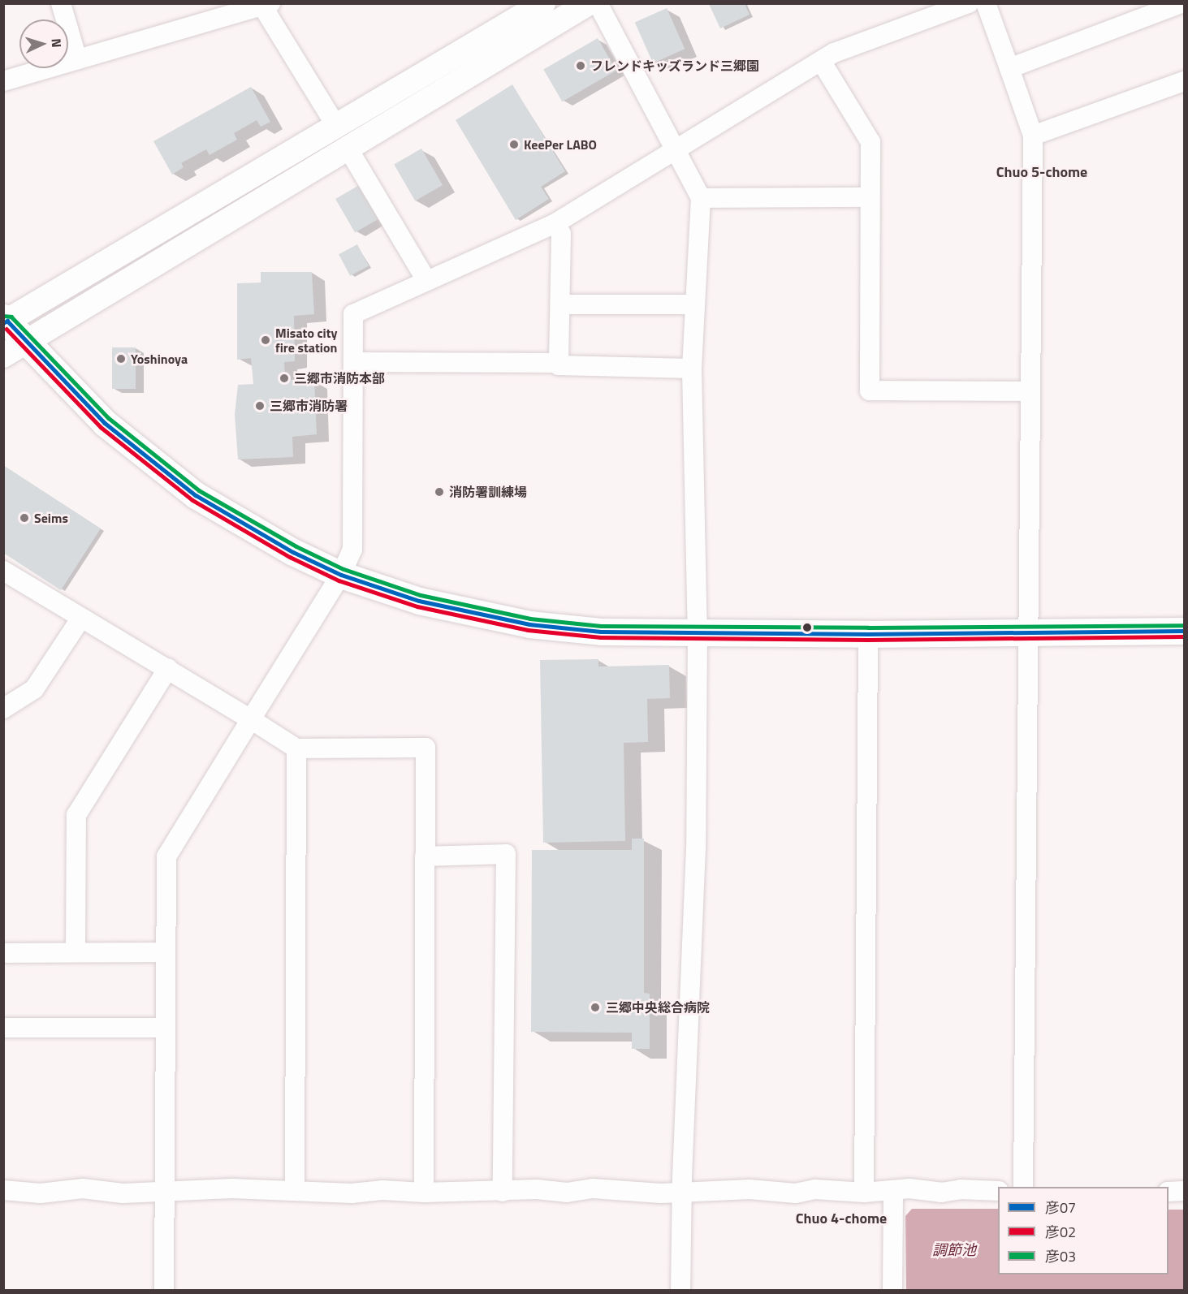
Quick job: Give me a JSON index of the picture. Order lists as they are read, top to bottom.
{
  "districts": ["Chuo 5-chome", "Chuo 4-chome"],
  "water": ["調節池"],
  "places": [
    "フレンドキッズランド三郷園",
    "KeePer LABO",
    "Misato city fire station",
    "Yoshinoya",
    "三郷市消防本部",
    "三郷市消防署",
    "消防署訓練場",
    "Seims",
    "三郷中央総合病院"
  ],
  "lines": ["transit line 彦03", "transit line 彦07", "transit line 彦02"],
  "legend": ["彦07", "彦02", "彦03"],
  "north": "right"
}
